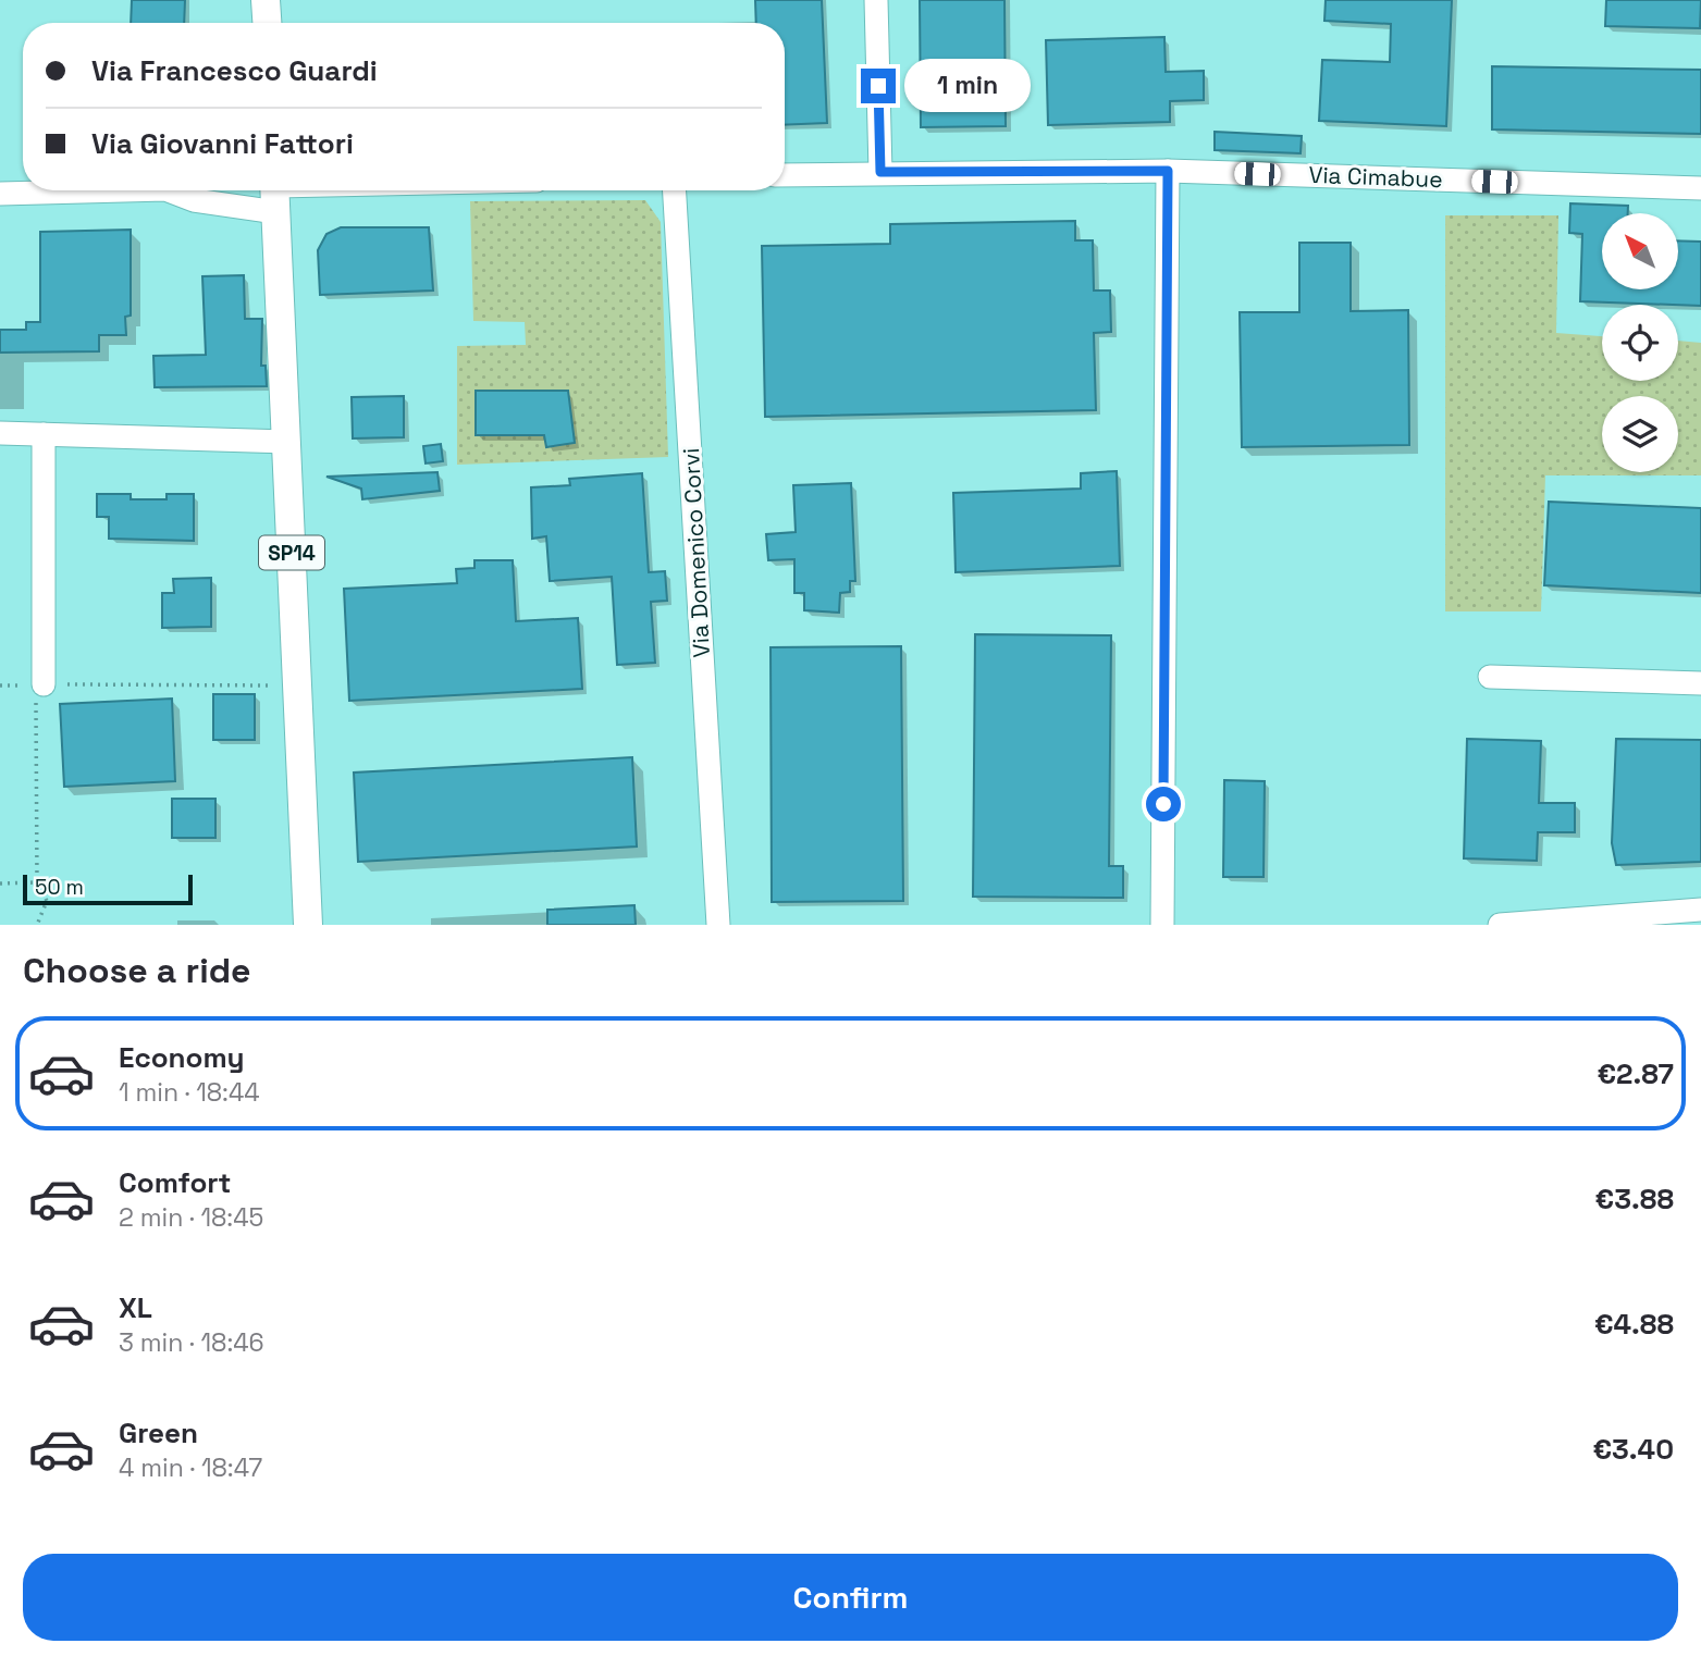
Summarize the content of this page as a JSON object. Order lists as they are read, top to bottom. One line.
{"streets":{"main road":["SP14"],"street":["Via Cimabue","Via Domenico Corvi"]},"scale_bar":"50 m","north":"top left","page":{"banner":["Via Francesco Guardi","Via Giovanni Fattori"],"bubble":"1 min","scale":"50 m","heading":"Choose a ride","list":[{"name":"Economy","note":"1 min · 18:44","value":"€2.87"},{"name":"Comfort","note":"2 min · 18:45","value":"€3.88"},{"name":"XL","note":"3 min · 18:46","value":"€4.88"},{"name":"Green","note":"4 min · 18:47","value":"€3.40"}],"buttons":"Confirm"}}
